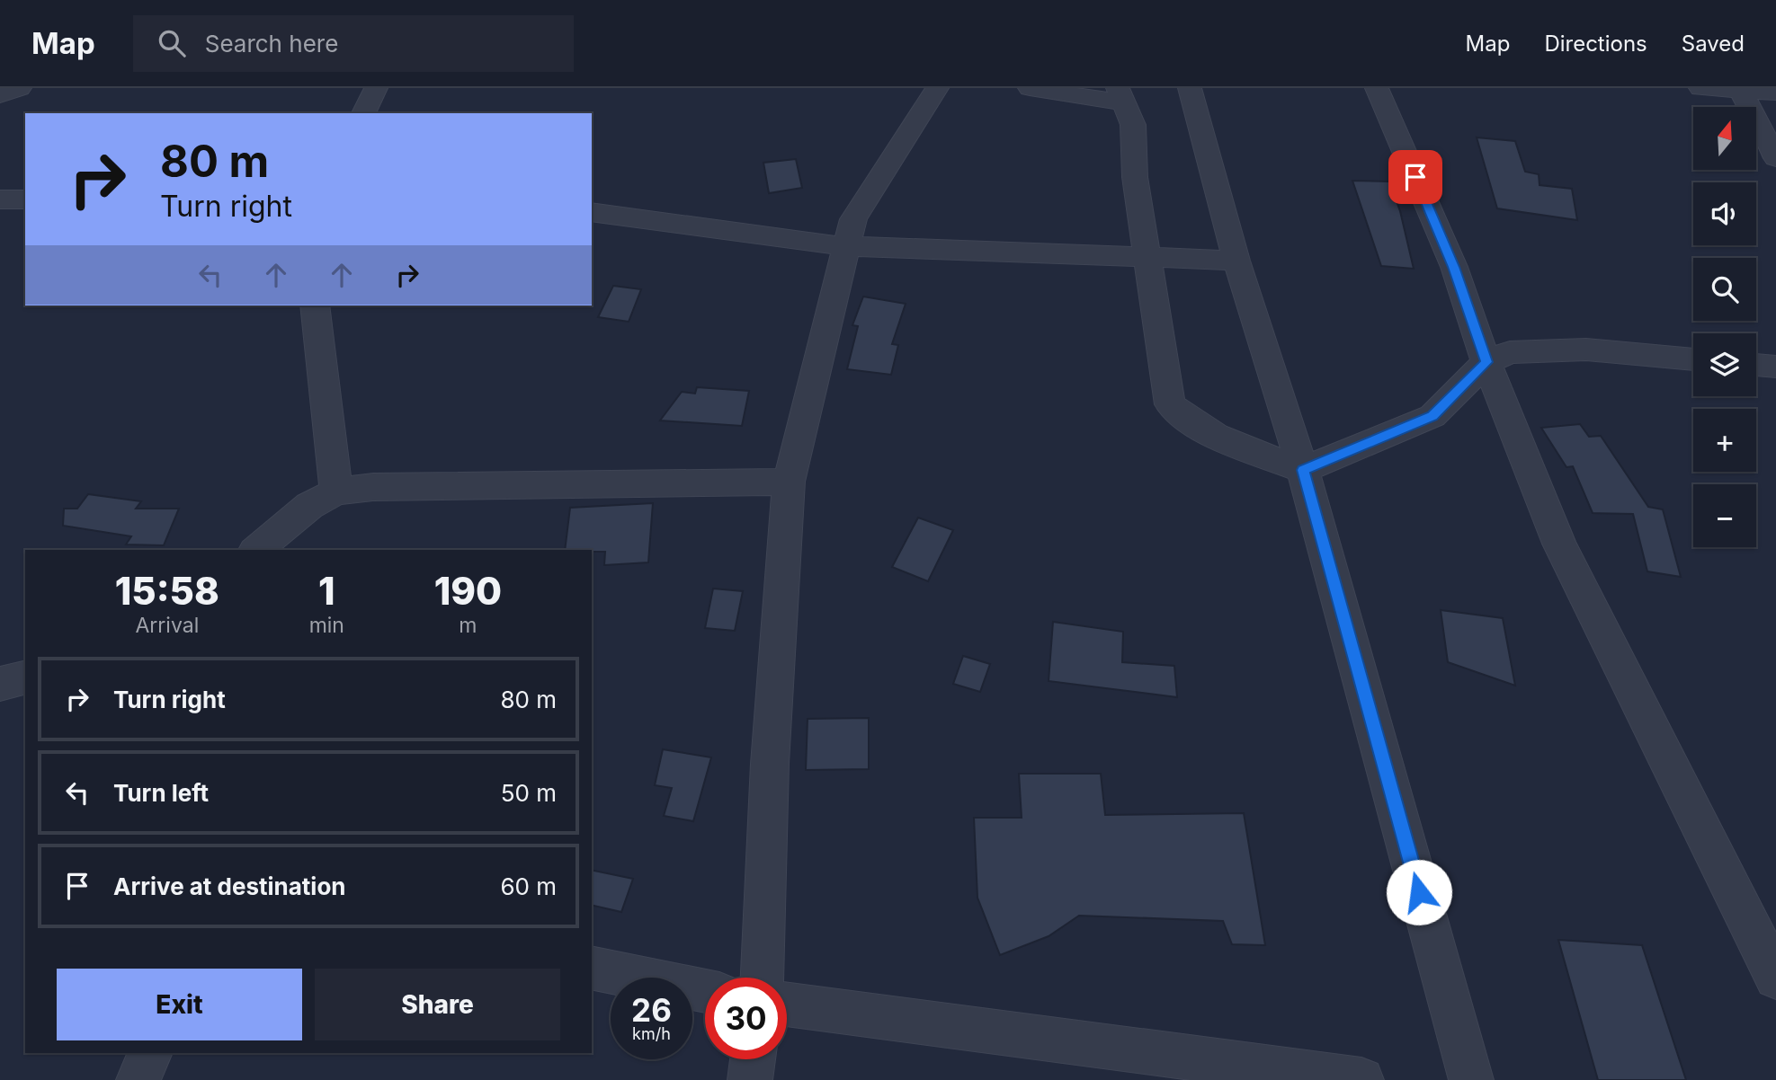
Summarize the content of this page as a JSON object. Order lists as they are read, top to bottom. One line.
{"north":"top","page":{"header":"Map","search":"Search here","nav":["Map","Directions","Saved"],"map_buttons":["+","−"],"turn":["80 m","Turn right"],"eta":["15:58","Arrival","1","min","190","m"],"list":[{"name":"Turn right","value":"80 m"},{"name":"Turn left","value":"50 m"},{"name":"Arrive at destination","value":"60 m"}],"buttons":["Exit","Share"],"speed":"26 km/h","limit":"30"}}
